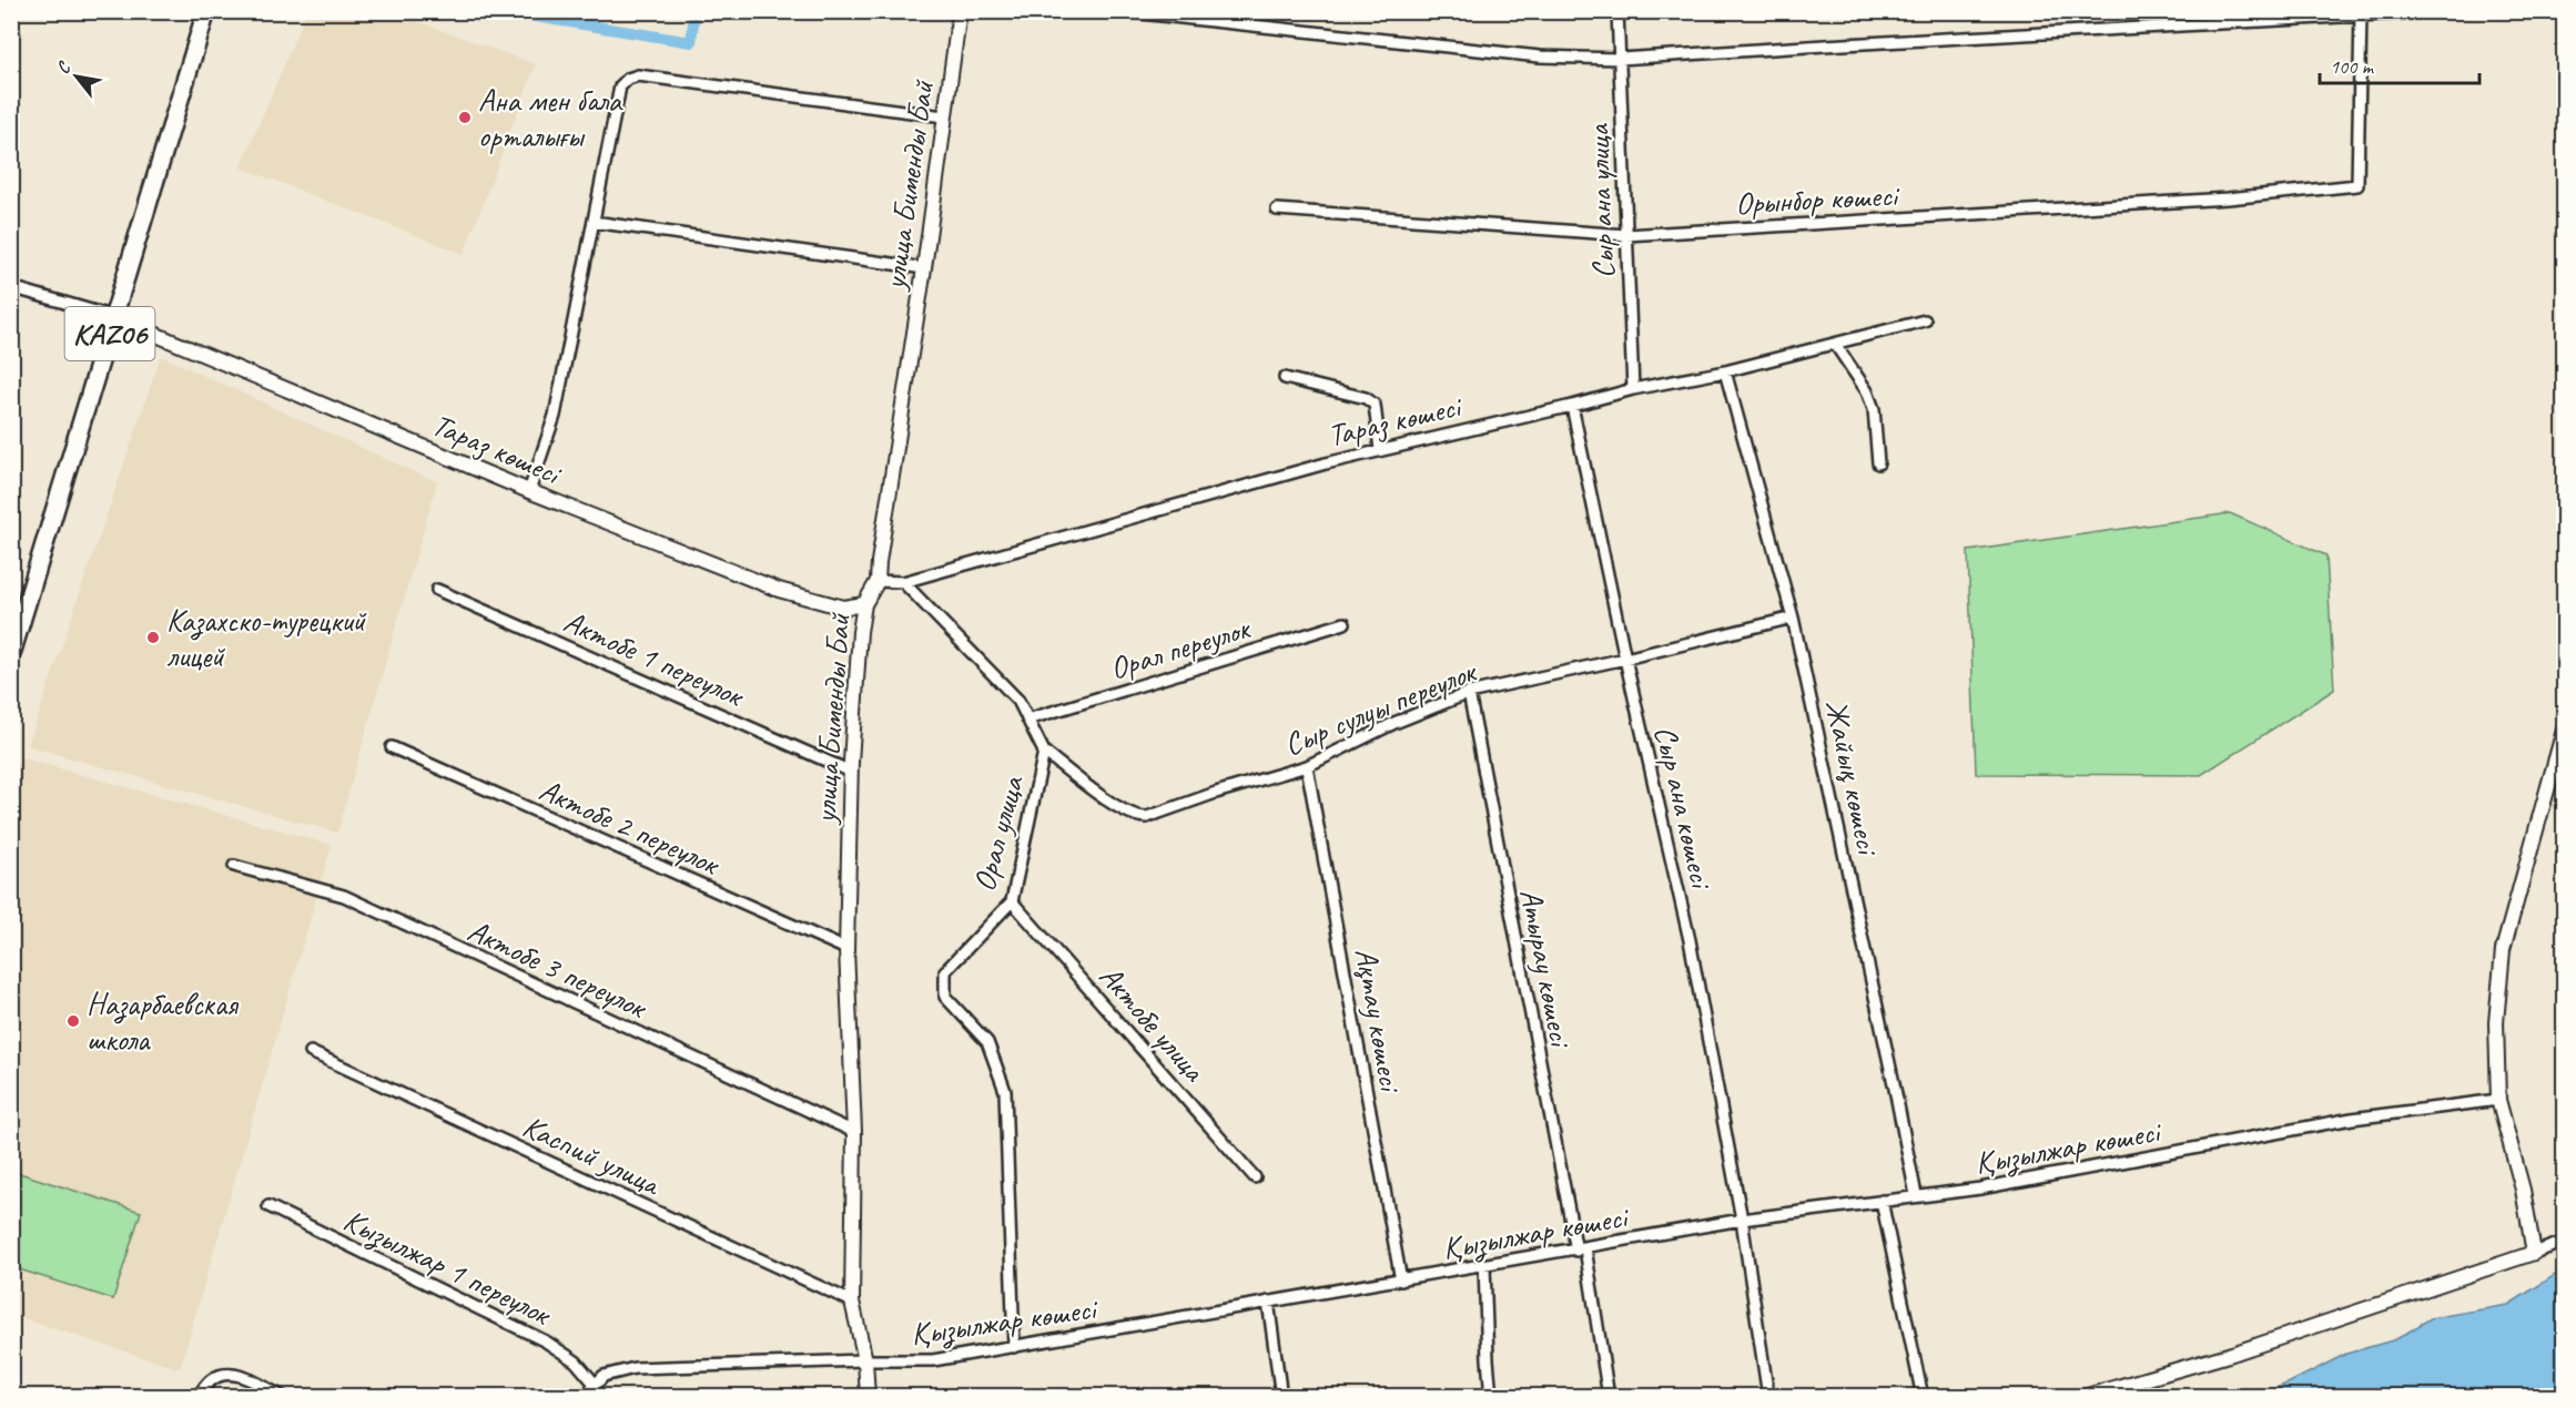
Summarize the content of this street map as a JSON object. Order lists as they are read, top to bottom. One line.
{"streets":{"main road":["KAZ06"],"street":["улица Бименды Бай","Орынбор көшесі","Сыр ана улица","Тараз көшесі","Орал переулок","Актобе 1 переулок","Сыр сулуы переулок","Жайық көшесі","Сыр ана көшесі","Актобе 2 переулок","Орал улица","Атырау көшесі","Актобе 3 переулок","Ақтау көшесі","Актобе улица","Қызылжар көшесі","Каспий улица","Кызылжар 1 переулок"]},"crossings":[["улица Бименды Бай","Тараз көшесі"],["улица Бименды Бай","Актобе 1 переулок"],["улица Бименды Бай","Актобе 2 переулок"],["улица Бименды Бай","Актобе 3 переулок"],["улица Бименды Бай","Қызылжар көшесі"],["улица Бименды Бай","Каспий улица"],["Орынбор көшесі","Сыр ана улица"],["Сыр ана улица","Тараз көшесі"],["KAZ06","Тараз көшесі"],["Тараз көшесі","Жайық көшесі"],["Тараз көшесі","Сыр ана көшесі"],["Тараз көшесі","Орал улица"],["Орал переулок","Орал улица"],["Сыр сулуы переулок","Жайық көшесі"],["Сыр сулуы переулок","Сыр ана көшесі"],["Сыр сулуы переулок","Орал улица"],["Сыр сулуы переулок","Атырау көшесі"],["Сыр сулуы переулок","Ақтау көшесі"],["Жайық көшесі","Қызылжар көшесі"],["Сыр ана көшесі","Қызылжар көшесі"],["Орал улица","Актобе улица"],["Орал улица","Қызылжар көшесі"],["Атырау көшесі","Қызылжар көшесі"],["Ақтау көшесі","Қызылжар көшесі"],["Қызылжар көшесі","Кызылжар 1 переулок"]],"places":["Ана мен бала орталығы","Казахско-турецкий лицей","Назарбаевская школа"],"scale_bar":"100 m","north":"top left"}
